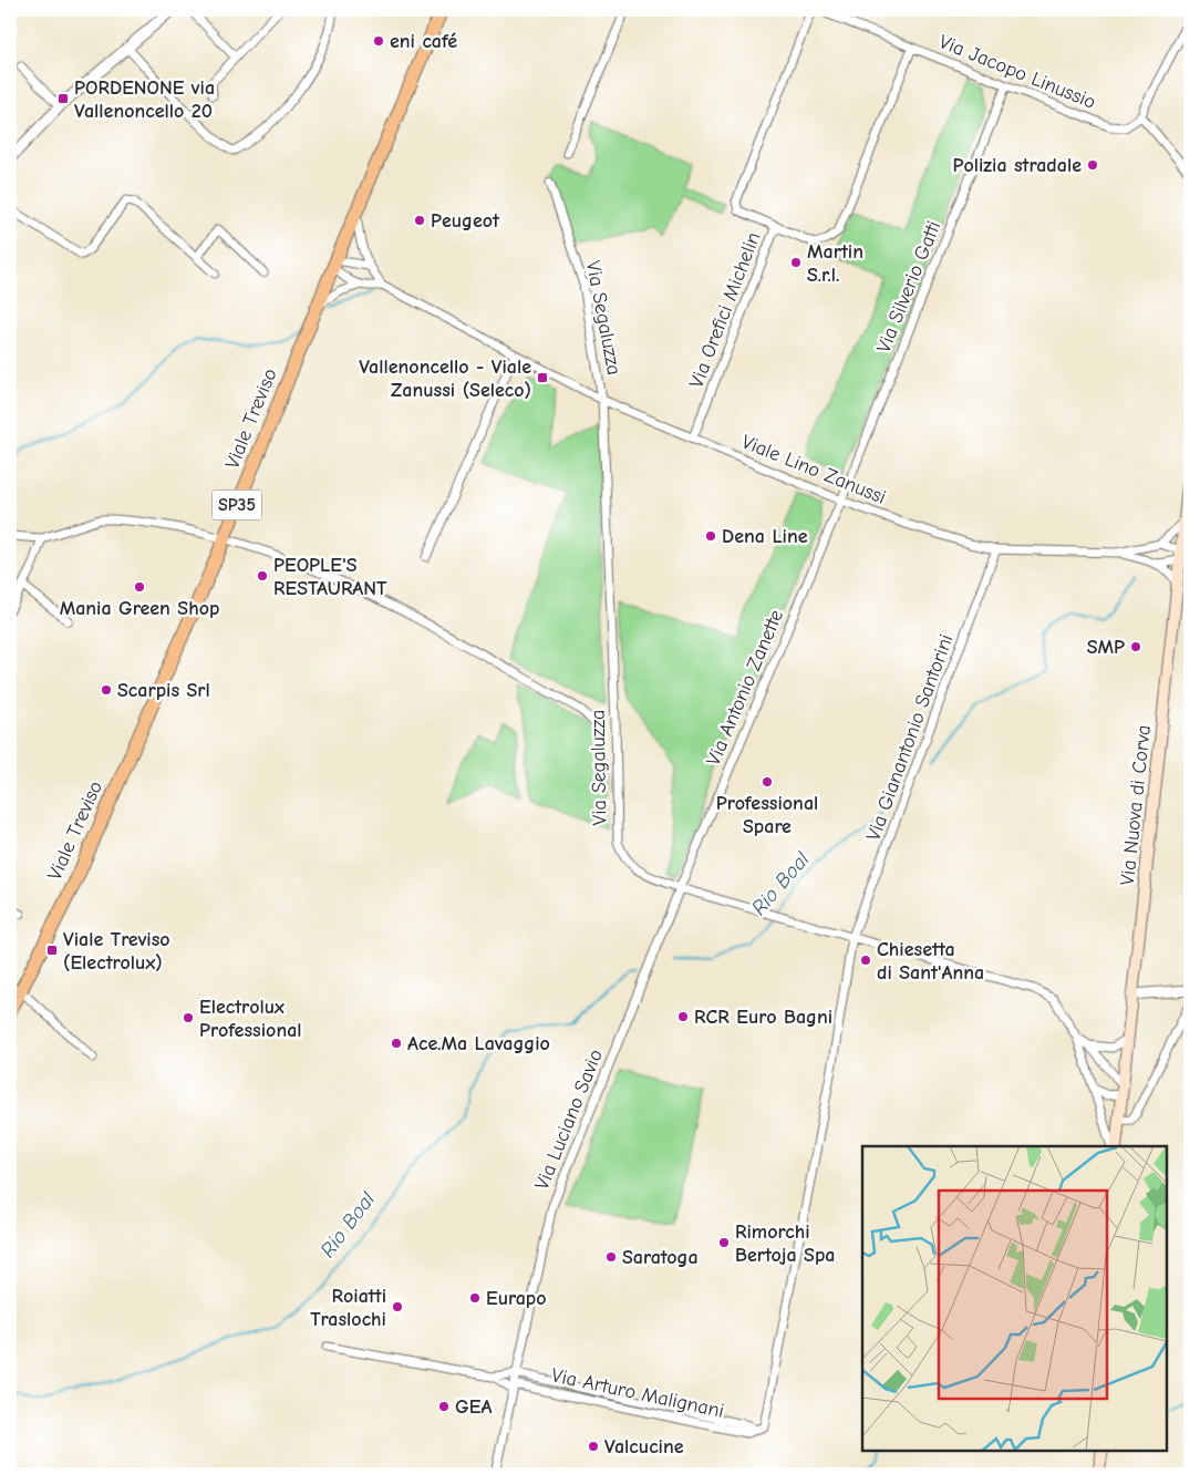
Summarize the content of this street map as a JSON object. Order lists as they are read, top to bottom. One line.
{"streets":{"main road":["Viale Treviso","SP35","Via Nuova di Corva"],"street":["Via Jacopo Linussio","Via Silverio Gatti","Via Orefici Michelin","Via Segaluzza","Viale Lino Zanussi","Via Antonio Zanette","Via Gianantonio Santorini","Via Luciano Savio","Via Arturo Malignani"]},"crossings":[["Via Jacopo Linussio","Via Silverio Gatti"],["Via Jacopo Linussio","Via Orefici Michelin"],["Via Silverio Gatti","Viale Lino Zanussi"],["Via Silverio Gatti","Via Antonio Zanette"],["Via Orefici Michelin","Viale Lino Zanussi"],["Via Segaluzza","Viale Lino Zanussi"],["Via Segaluzza","Via Antonio Zanette"],["Via Segaluzza","Via Gianantonio Santorini"],["Via Segaluzza","Via Nuova di Corva"],["Via Segaluzza","Via Luciano Savio"],["Viale Treviso","Viale Lino Zanussi"],["Viale Lino Zanussi","Via Antonio Zanette"],["Viale Lino Zanussi","Via Gianantonio Santorini"],["Viale Lino Zanussi","Via Nuova di Corva"],["Via Antonio Zanette","Via Luciano Savio"],["Via Luciano Savio","Via Arturo Malignani"]],"water":["Rio Boal"],"places":{"other":["eni café","Polizia stradale","Peugeot","Martin S.r.l.","Dena Line","PEOPLE'S RESTAURANT","Mania Green Shop","SMP","Scarpis Srl","Professional Spare","Chiesetta di Sant'Anna","RCR Euro Bagni","Electrolux Professional","Ace.Ma Lavaggio","Rimorchi Bertoja Spa","Saratoga","Eurapo","Roiatti Traslochi","GEA","Valcucine"],"transit":["PORDENONE via Vallenoncello 20","Vallenoncello - Viale Zanussi (Seleco)","Viale Treviso (Electrolux)"]}}
